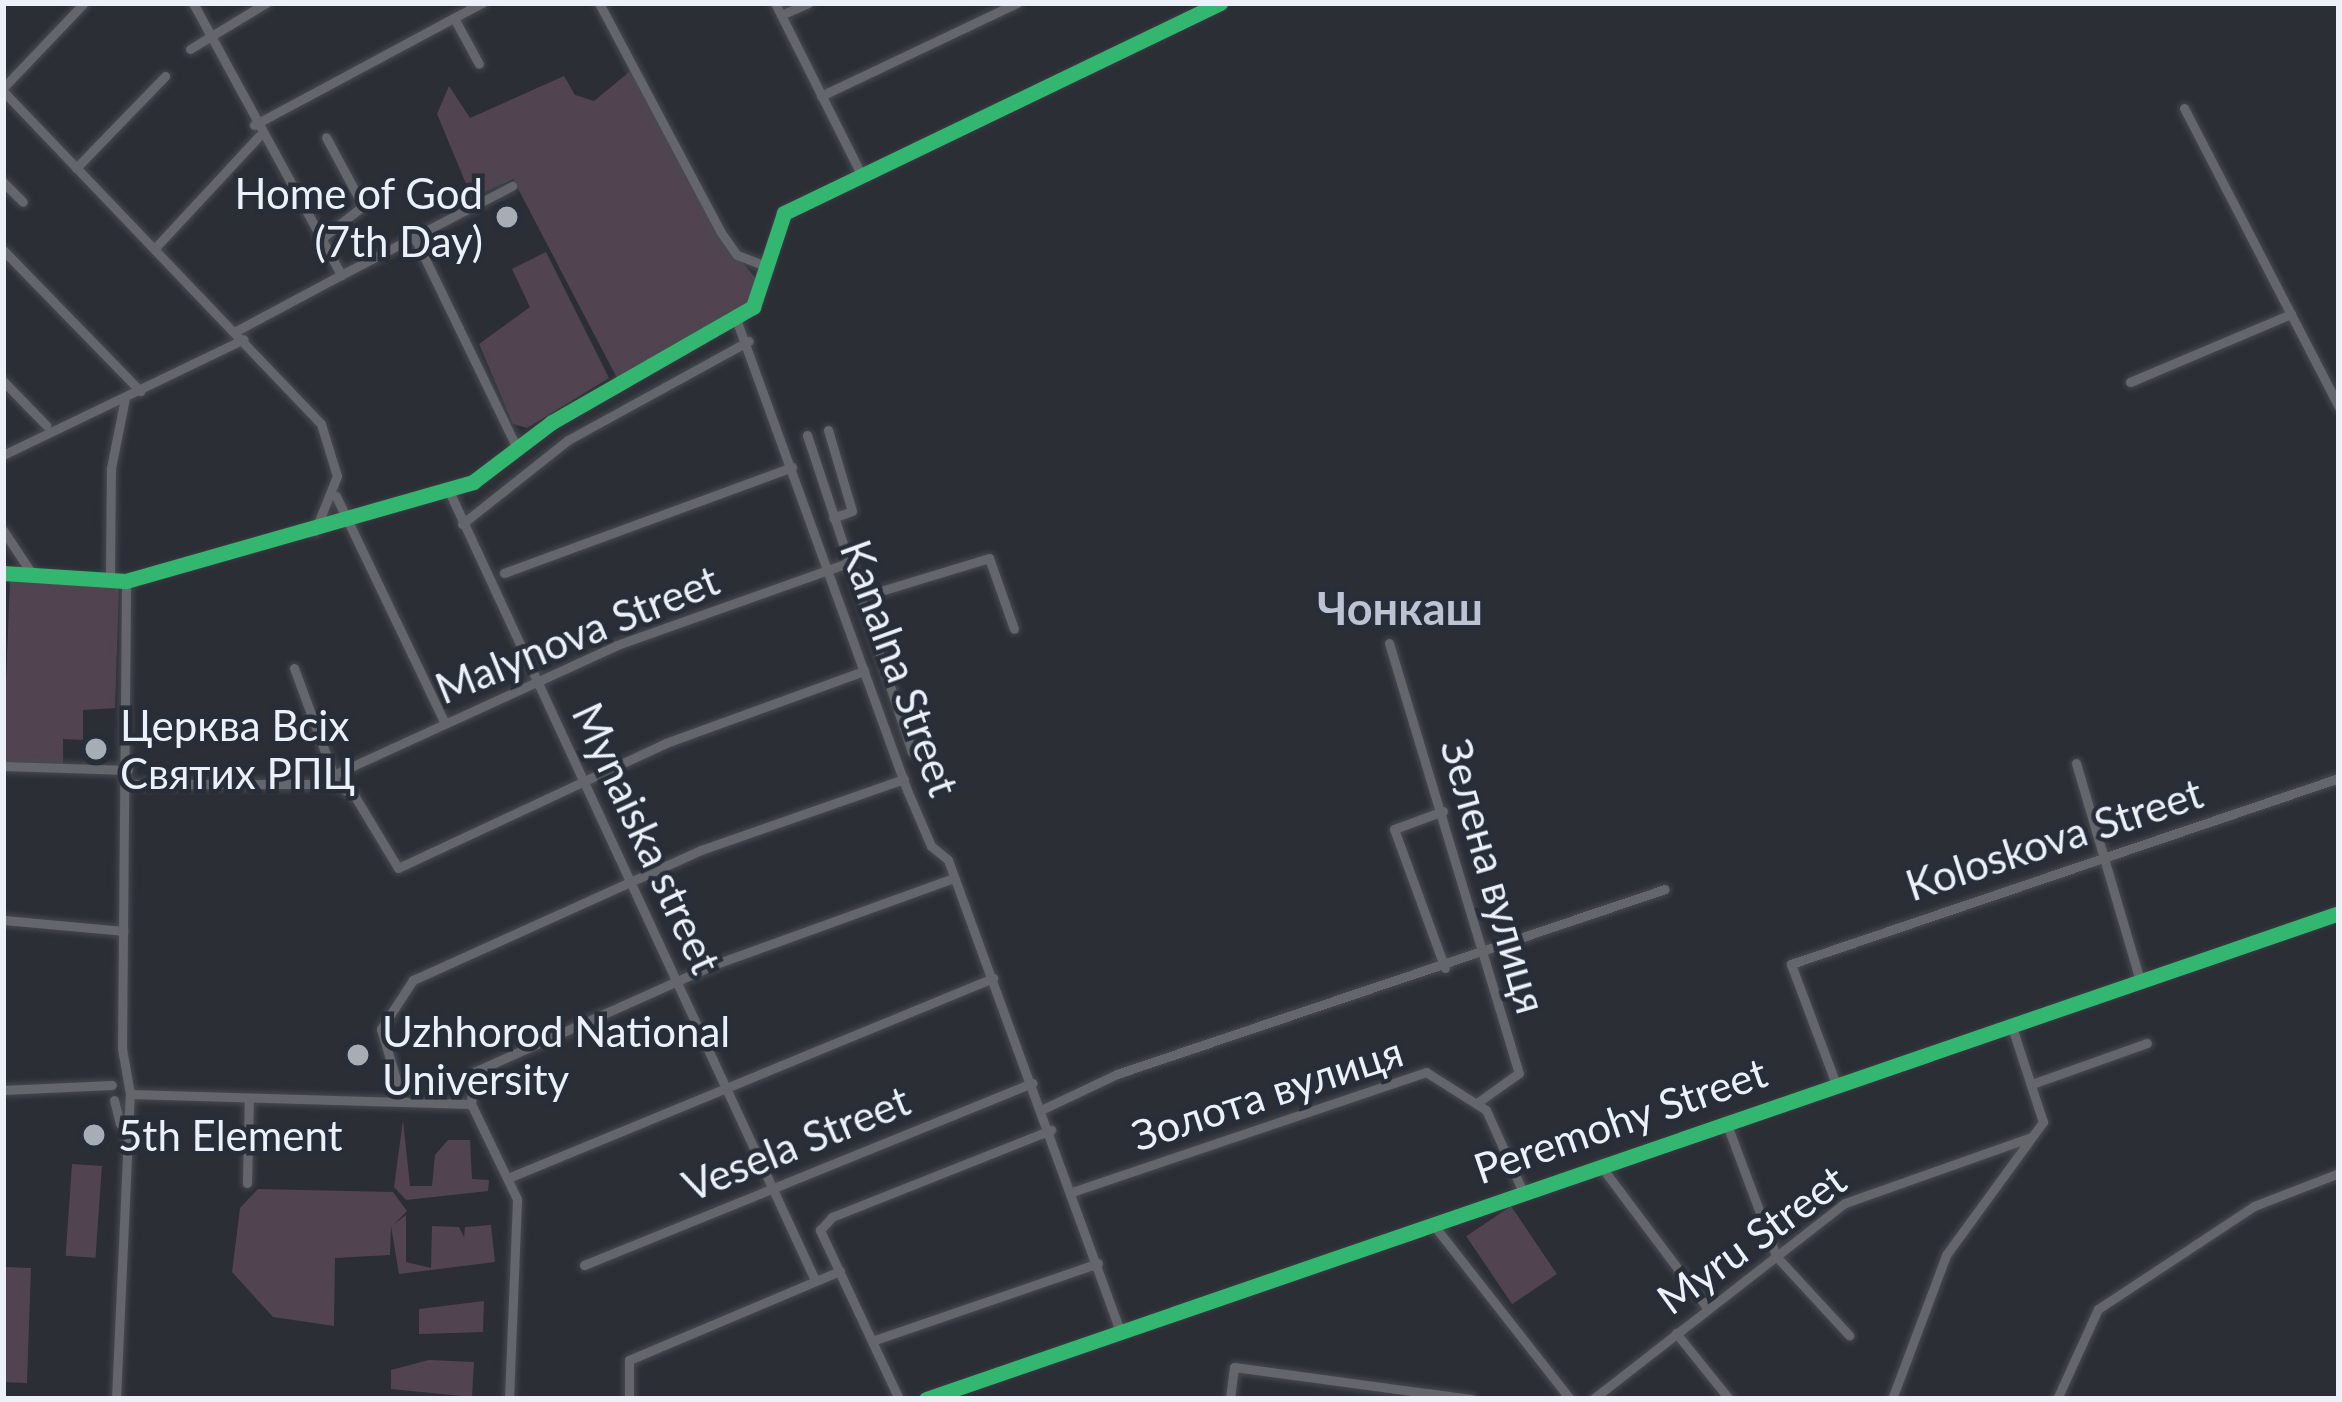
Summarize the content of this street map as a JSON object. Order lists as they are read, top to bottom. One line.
{"streets":{"street":["Malynova Street","Kanalna Street","Mynaiska street","Koloskova Street","Зелена вулиця","Золота вулиця","Peremohy Street","Vesela Street","Myru Street"]},"crossings":[["Malynova Street","Kanalna Street"],["Malynova Street","Mynaiska street"],["Kanalna Street","Золота вулиця"],["Kanalna Street","Peremohy Street"],["Kanalna Street","Vesela Street"],["Mynaiska street","Vesela Street"],["Koloskova Street","Peremohy Street"],["Зелена вулиця","Золота вулиця"],["Зелена вулиця","Peremohy Street"],["Золота вулиця","Peremohy Street"]],"districts":["Чонкаш"],"places":["Home of God (7th Day)","Церква Всіх Святих РПЦ","Uzhhorod National University","5th Element"]}
